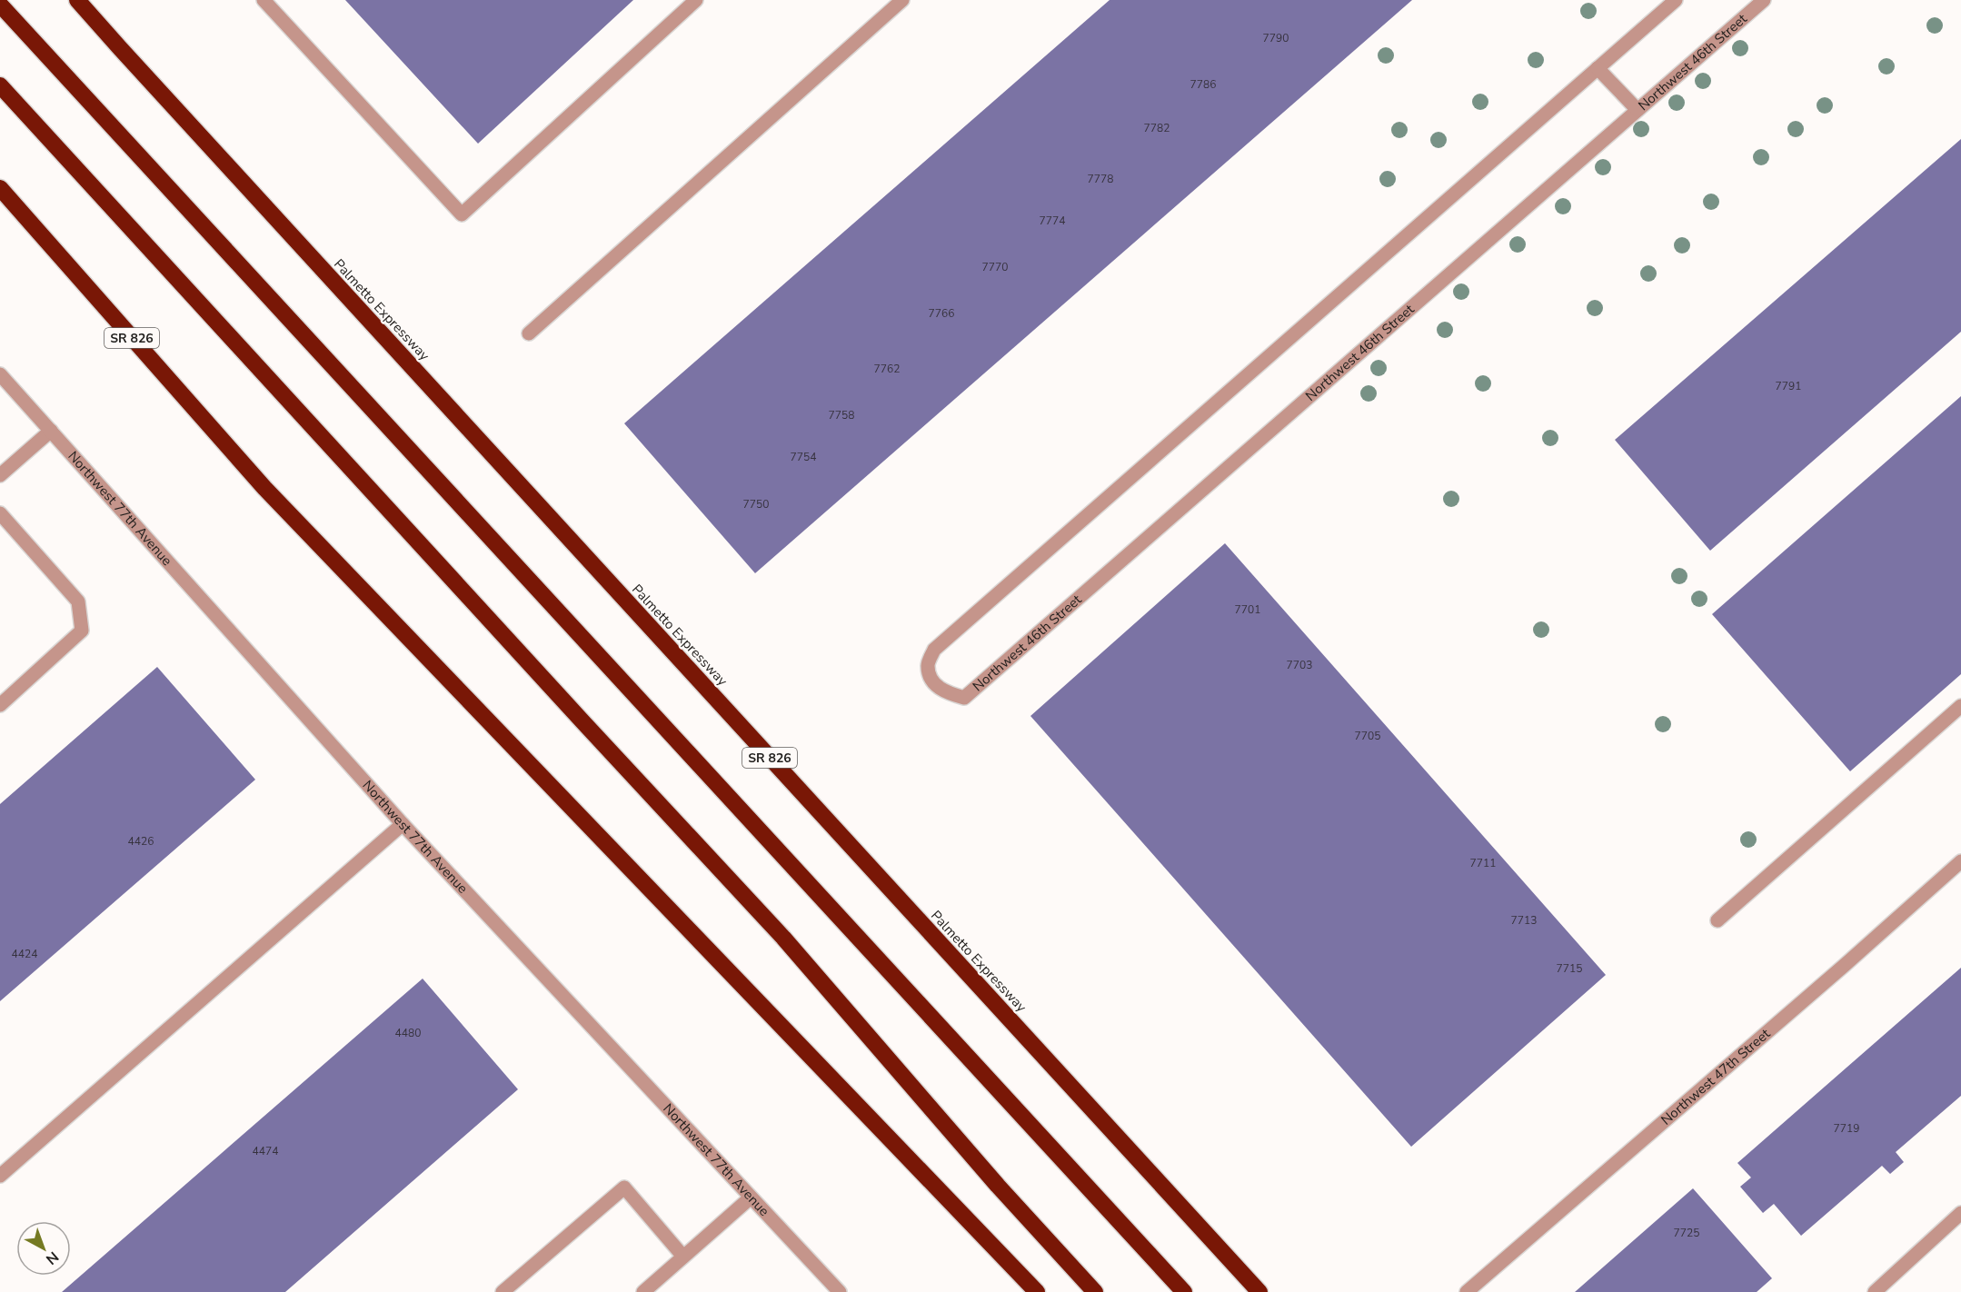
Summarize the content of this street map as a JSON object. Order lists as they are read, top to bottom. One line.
{"streets":{"highway":["Palmetto Expressway","SR 826"],"street":["Northwest 46th Street","Northwest 77th Avenue","Northwest 47th Street"]},"house_numbers":["7790","7786","7782","7778","7774","7770","7766","7762","7791","7758","7754","7750","7701","7703","7705","4426","7711","7713","4424","7715","4480","7719","4474","7725"],"north":"bottom right"}
